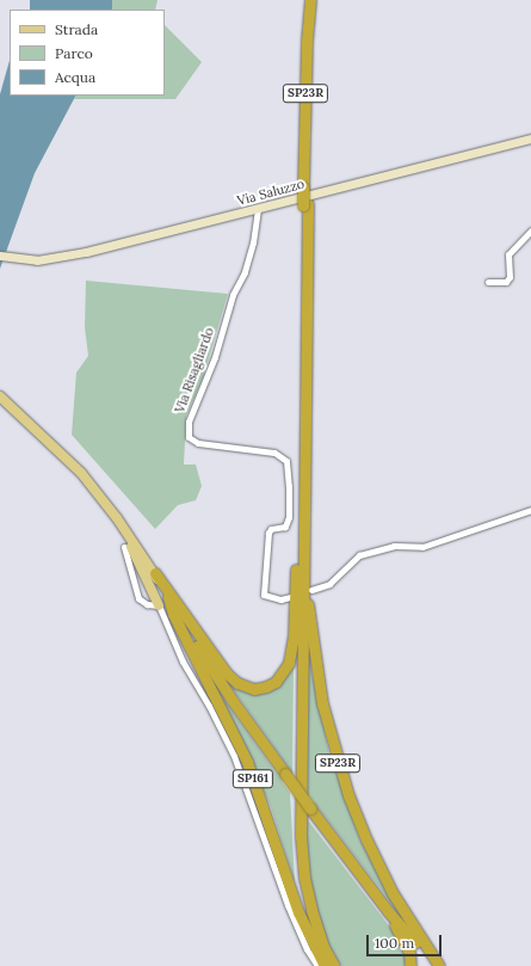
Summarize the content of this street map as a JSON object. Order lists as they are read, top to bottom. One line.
{"streets":{"highway":["SP23R","SP161"],"main road":["Via Saluzzo"],"street":["Via Risagliardo"]},"crossings":[["SP23R","SP161"],["Via Saluzzo","Via Risagliardo"]],"legend":["Strada","Parco","Acqua"],"scale_bar":"100 m"}
